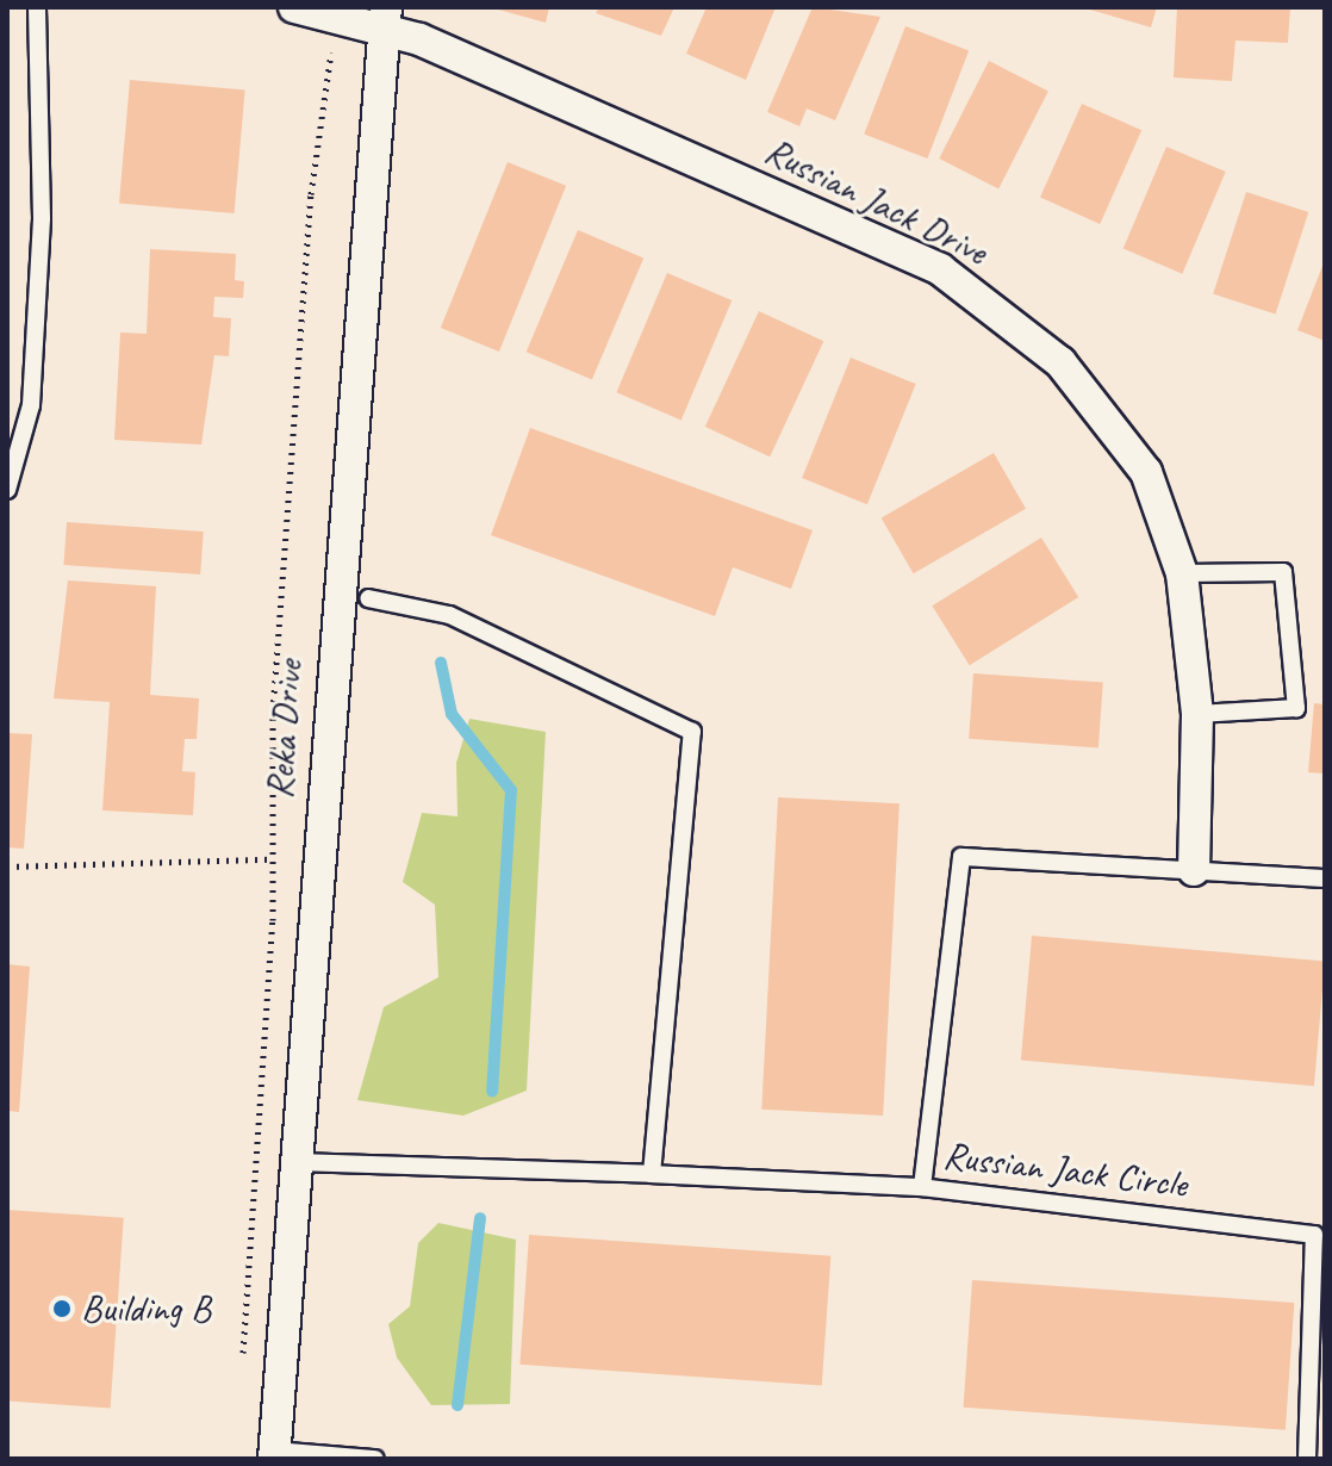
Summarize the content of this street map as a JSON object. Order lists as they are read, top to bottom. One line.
{"streets":{"street":["Russian Jack Drive","Reka Drive"],"lane":["Russian Jack Circle"]},"crossings":[["Russian Jack Drive","Reka Drive"],["Russian Jack Drive","Russian Jack Circle"]],"places":["Building B"]}
